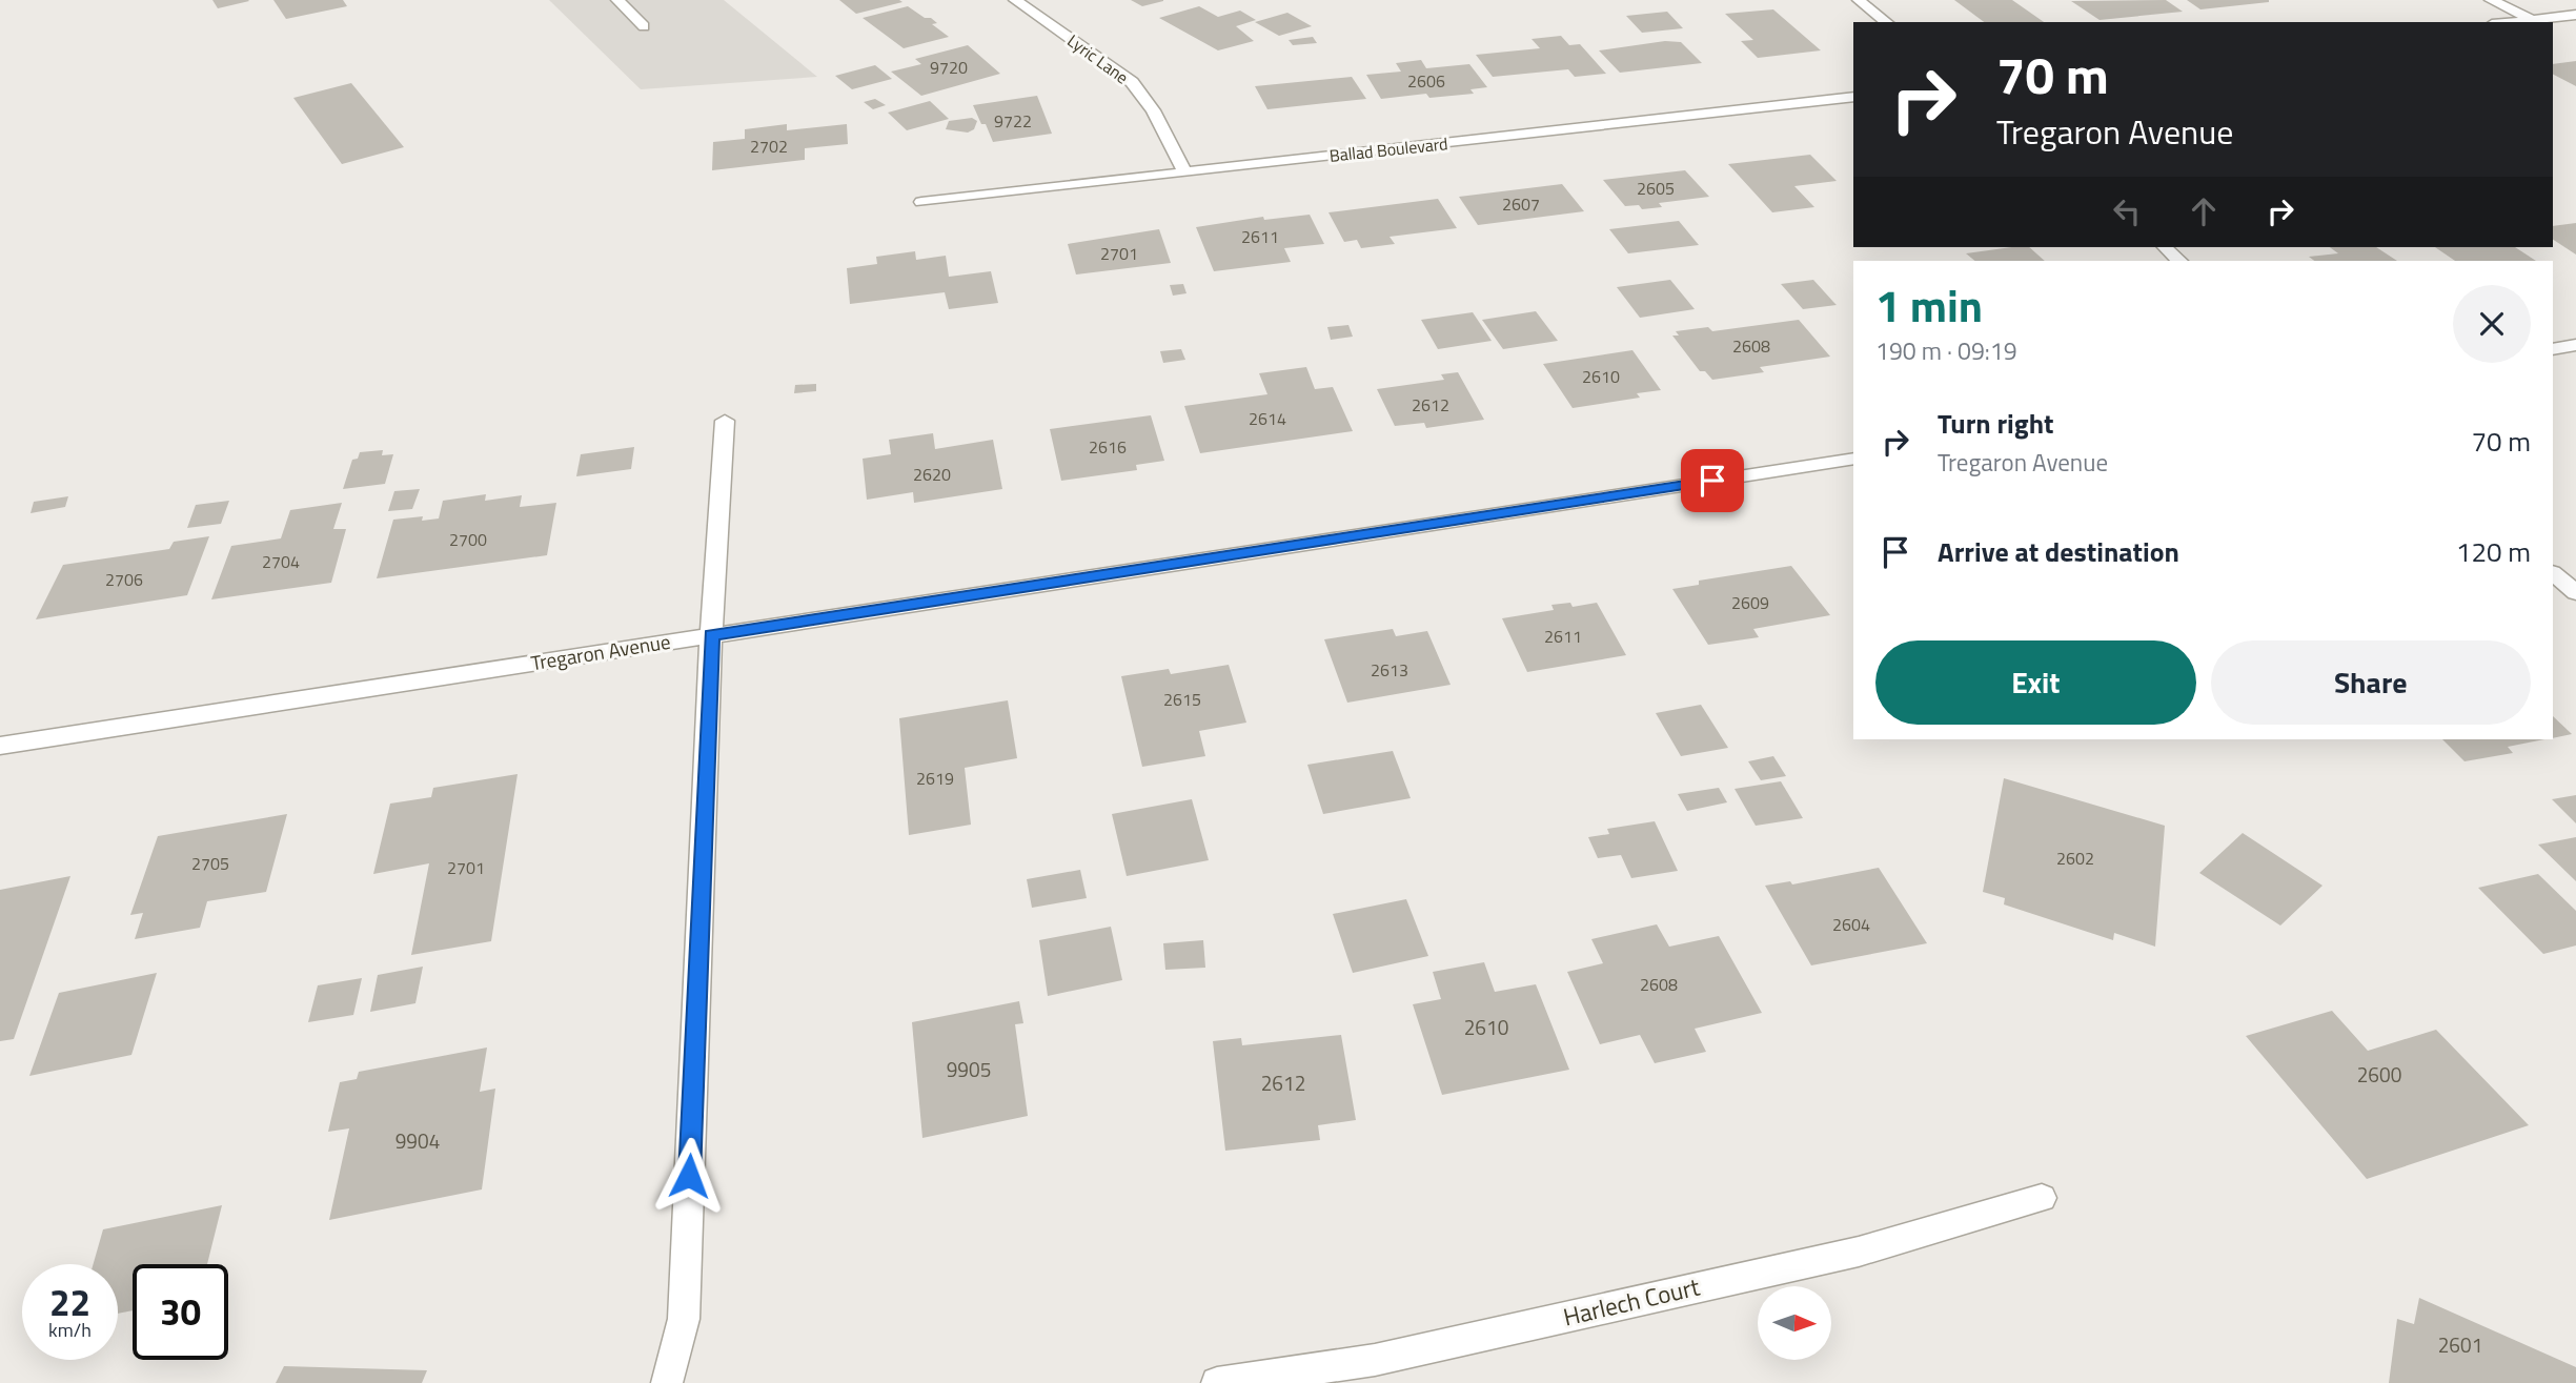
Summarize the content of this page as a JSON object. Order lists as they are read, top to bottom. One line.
{"streets":{"street":["Lyric Lane","Ballad Boulevard","Tregaron Avenue","Harlech Court"]},"crossings":[["Lyric Lane","Ballad Boulevard"]],"house_numbers":["9720","2606","9722","2702","2605","2607","2611","2701","2608","2610","2612","2614","2616","2620","2700","2704","2706","2609","2611","2613","2615","2619","2602","2705","2701","2604","2608","2610","9905","2600","2612","9904","2601"],"north":"right","page":{"turn":["70 m","Tregaron Avenue"],"heading":["1 min","190 m · 09:19"],"list":[{"name":"Turn right","note":"Tregaron Avenue","value":"70 m"},{"name":"Arrive at destination","value":"120 m"}],"buttons":["Exit","Share"],"speed":"22 km/h","limit":"30"}}
